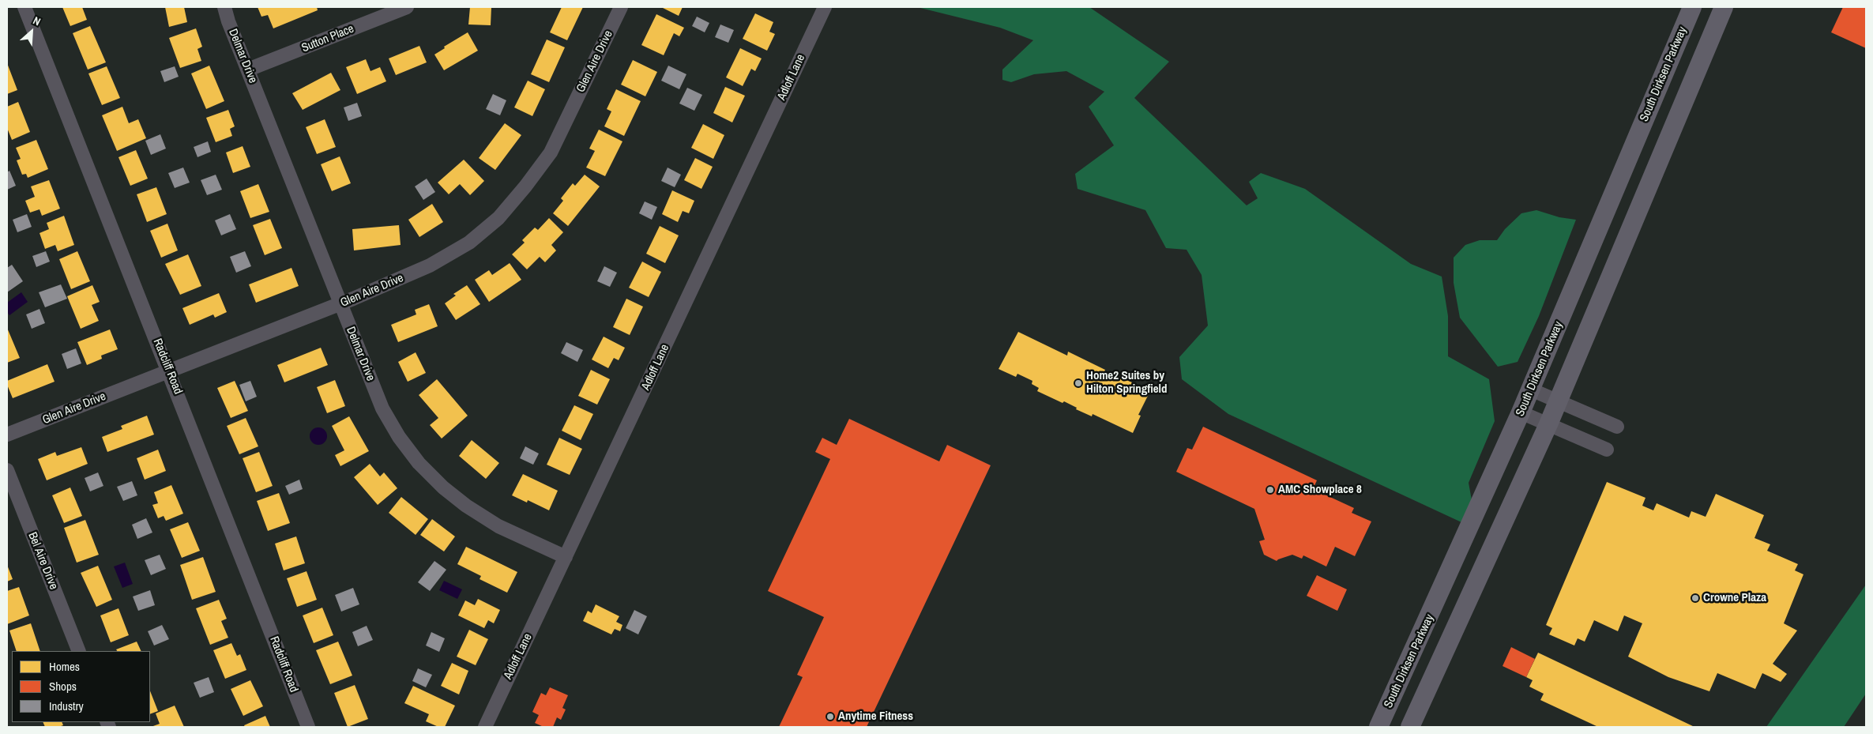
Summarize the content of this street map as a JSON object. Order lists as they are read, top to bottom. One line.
{"streets":{"main road":["South Dirksen Parkway"],"street":["Sutton Place","Delmar Drive","Glen Aire Drive","Adloff Lane","Radcliff Road","Bel Aire Drive"]},"crossings":[["Sutton Place","Delmar Drive"],["Delmar Drive","Glen Aire Drive"],["Delmar Drive","Adloff Lane"],["Glen Aire Drive","Radcliff Road"]],"places":["Home2 Suites by Hilton Springfield","AMC Showplace 8","Crowne Plaza","Anytime Fitness"],"legend":["Homes","Shops","Industry"],"north":"top right"}
